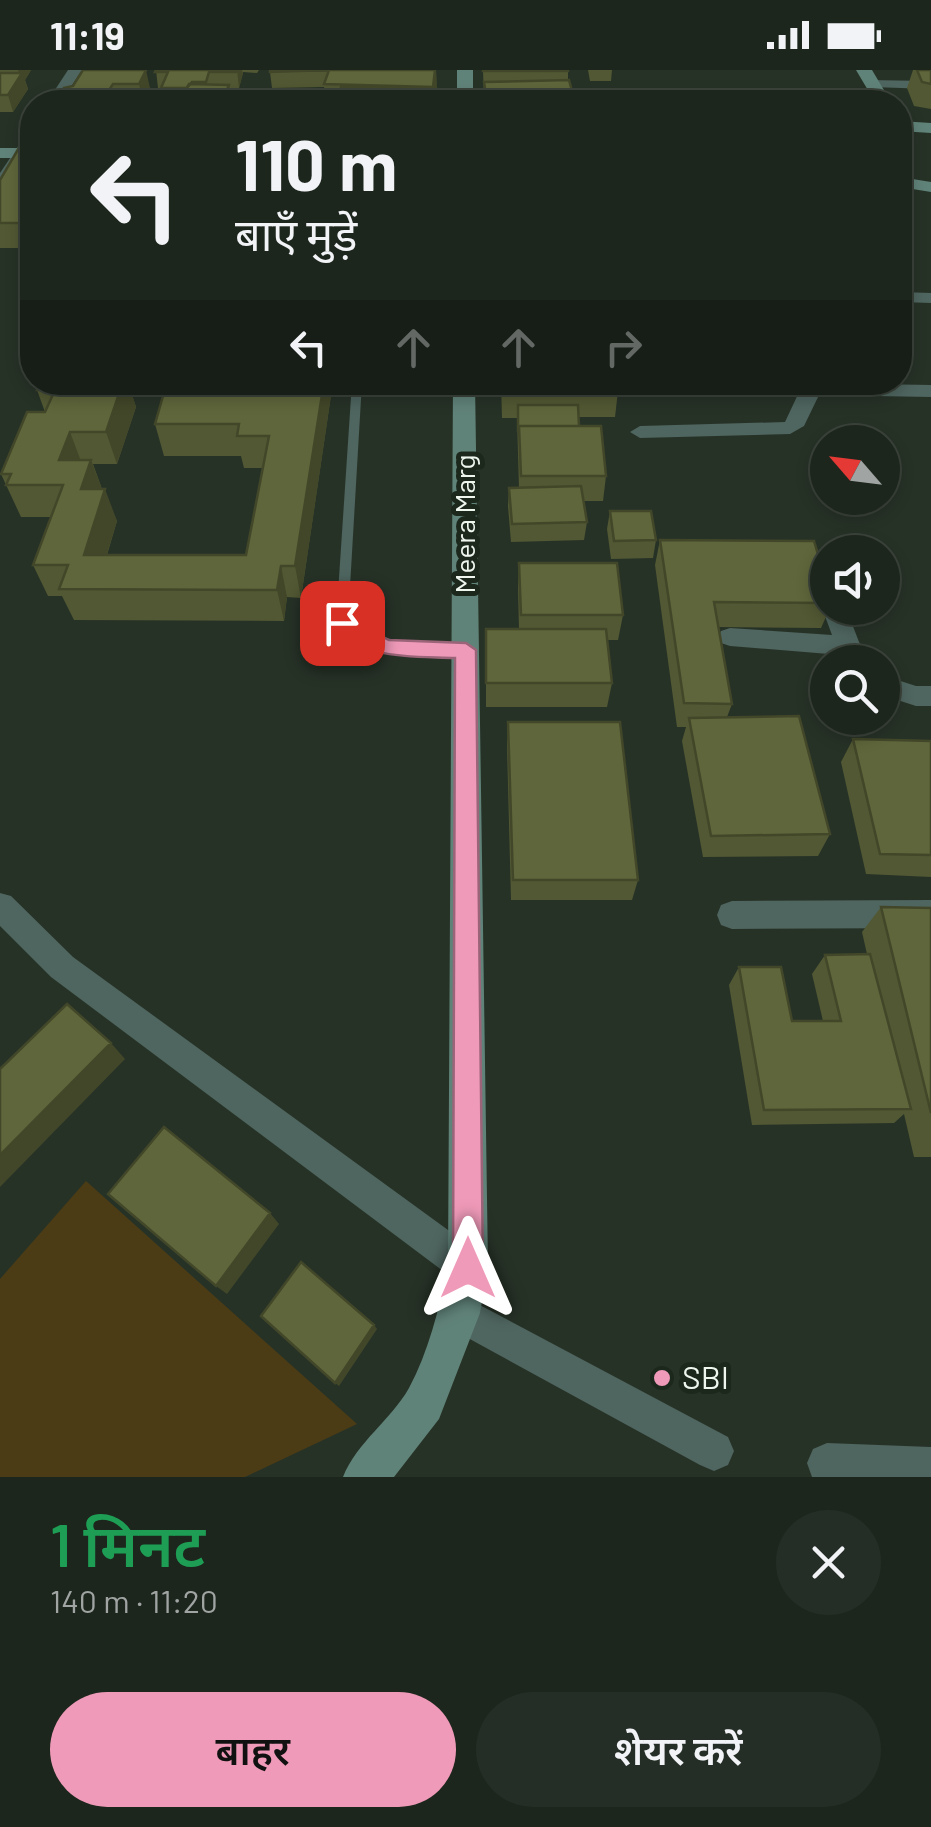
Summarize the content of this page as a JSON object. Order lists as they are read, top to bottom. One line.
{"streets":{"street":["Meera Marg"]},"places":["SBI"],"north":"top left","page":{"status":"11:19","turn":["110 m","बाएँ मुड़ें"],"heading":["1 मिनट","140 m · 11:20"],"buttons":["बाहर","शेयर करें"]}}
